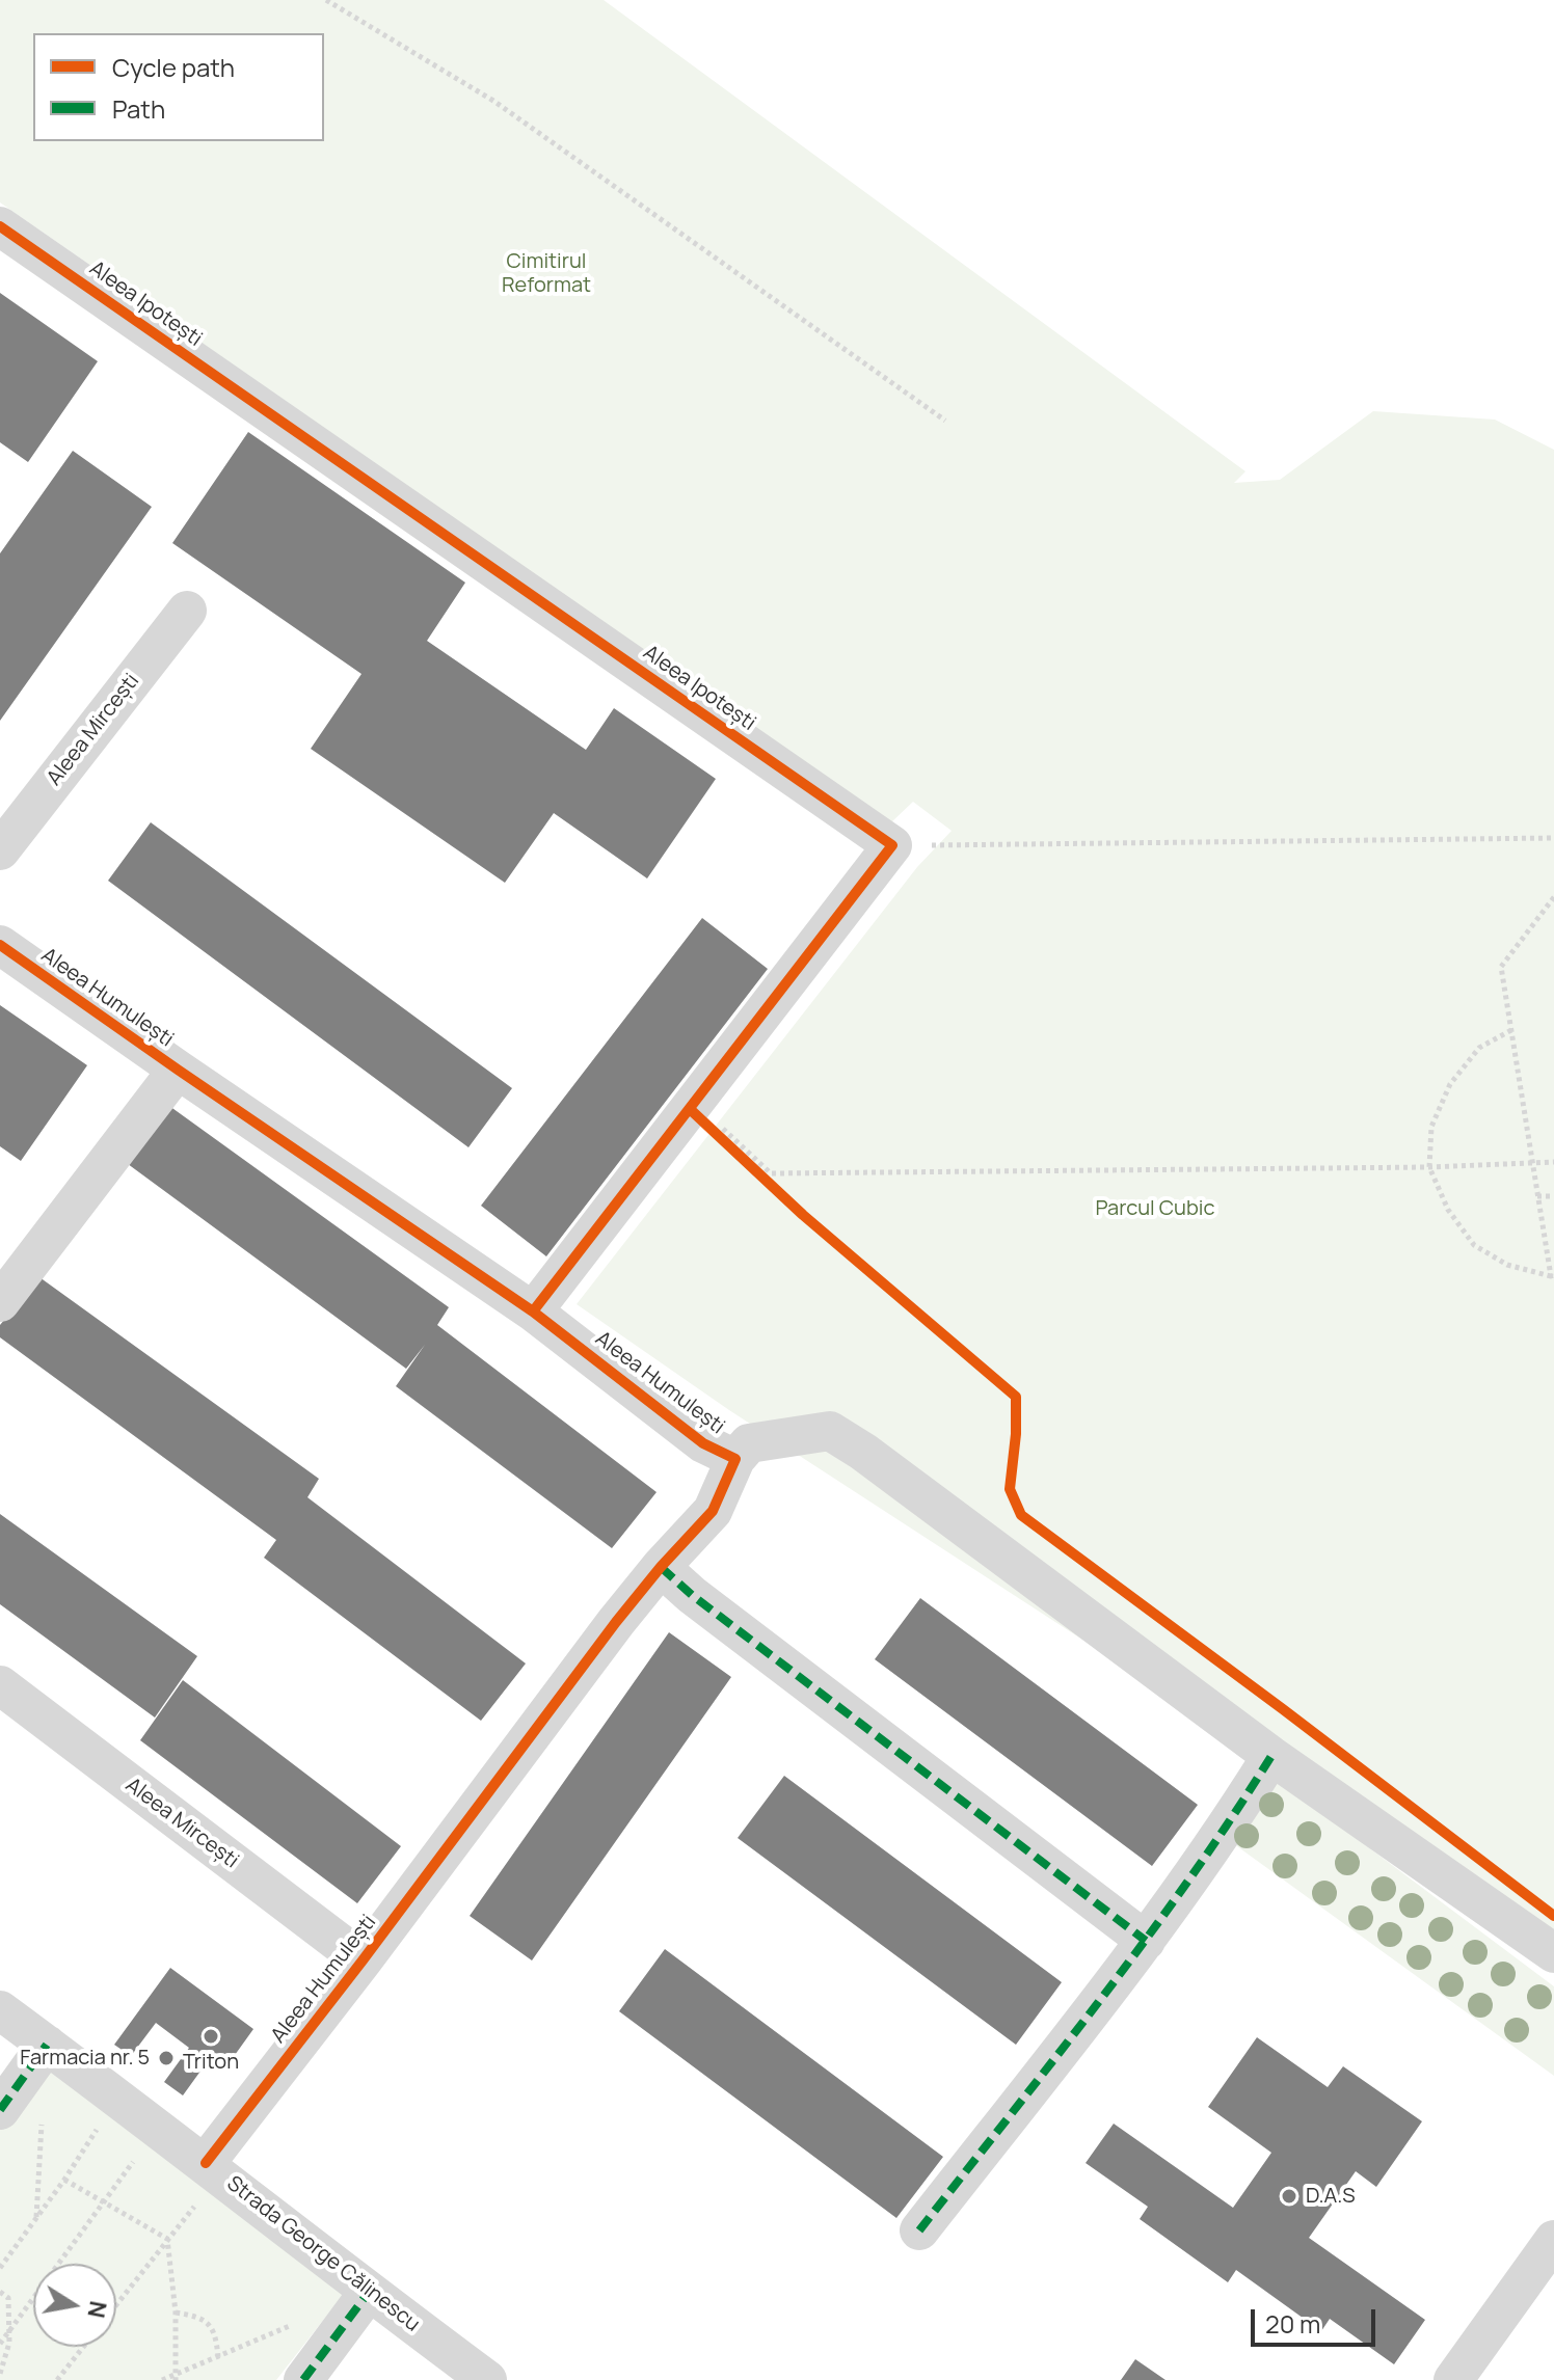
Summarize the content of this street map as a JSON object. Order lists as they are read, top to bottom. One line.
{"streets":{"street":["Aleea Ipotești","Aleea Mircești","Aleea Humulești","Strada George Călinescu"]},"crossings":[["Aleea Mircești","Aleea Humulești"],["Aleea Humulești","Strada George Călinescu"]],"parks":["Cimitirul Reformat","Parcul Cubic"],"places":["Triton","Farmacia nr. 5","D.A.S"],"legend":["Cycle path","Path"],"scale_bar":"20 m","north":"right"}
